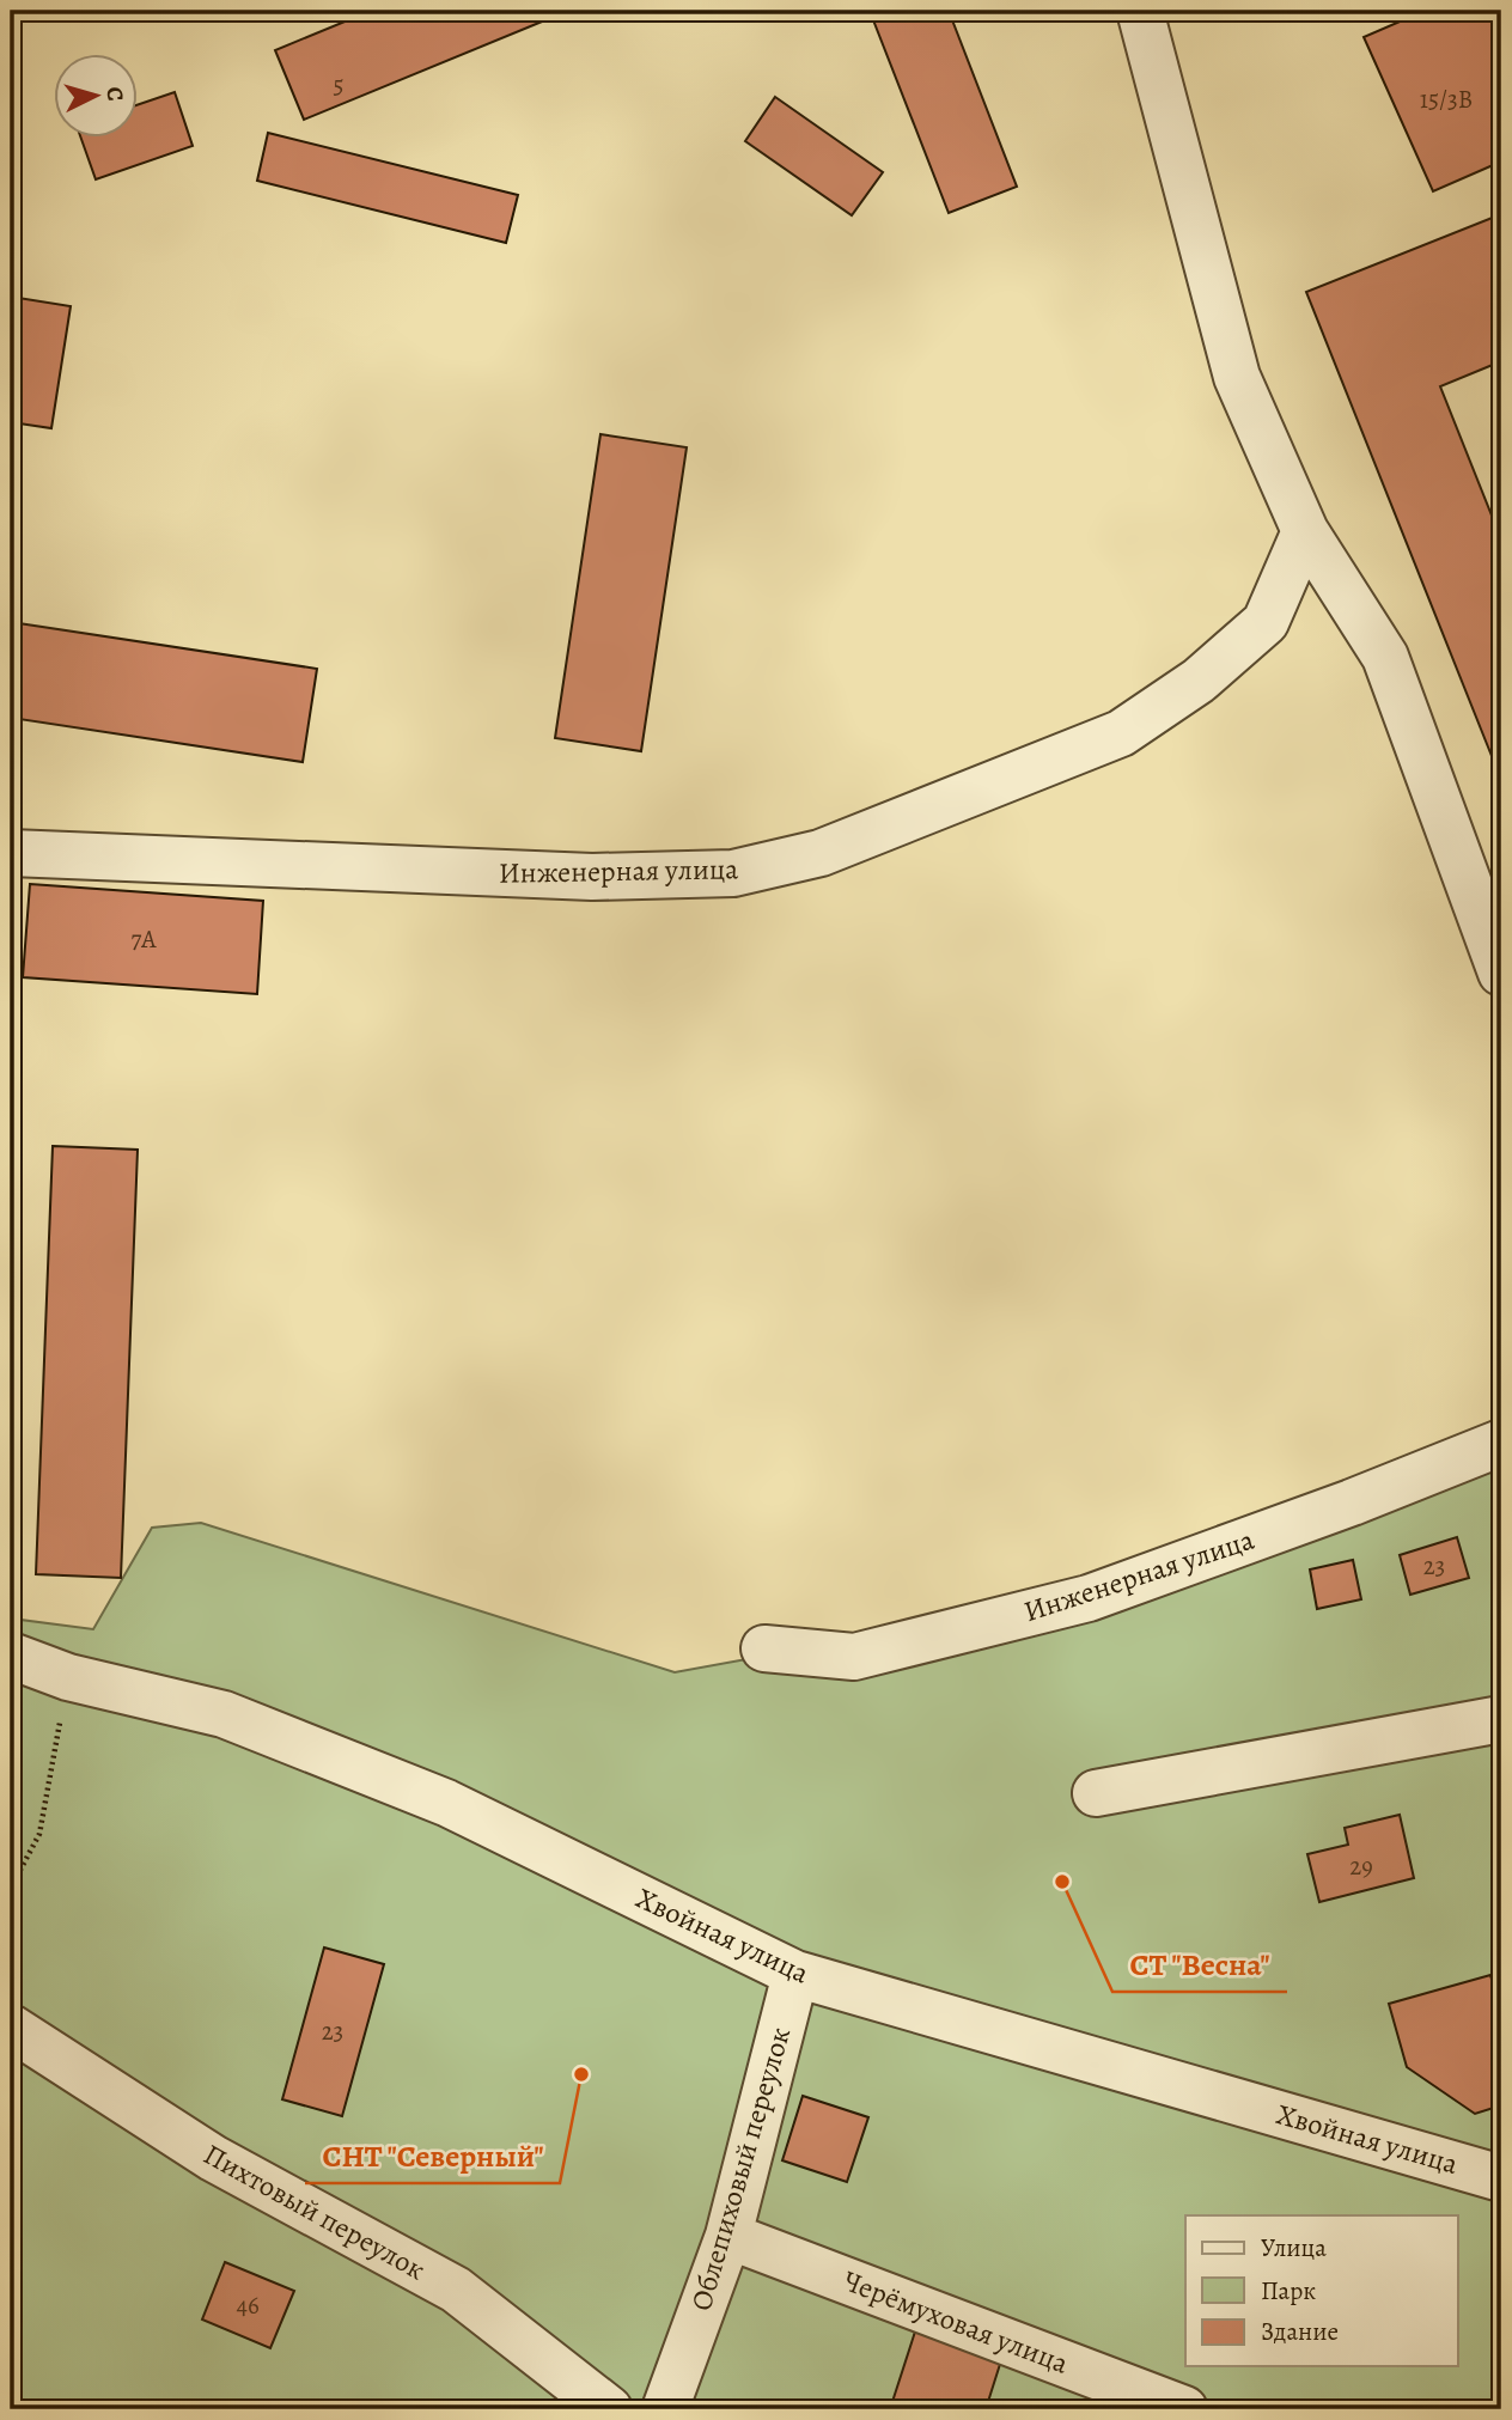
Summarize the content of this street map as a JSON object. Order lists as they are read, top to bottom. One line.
{"streets":{"street":["Инженерная улица","Хвойная улица","Облепиховый переулок","Пихтовый переулок","Черёмуховая улица"]},"crossings":[["Хвойная улица","Облепиховый переулок"],["Облепиховый переулок","Черёмуховая улица"]],"places":["СТ \"Весна\"","СНТ \"Северный\""],"house_numbers":["5","15/3В","7А","23","29","23","46"],"legend":["Улица","Парк","Здание"],"north":"right"}
